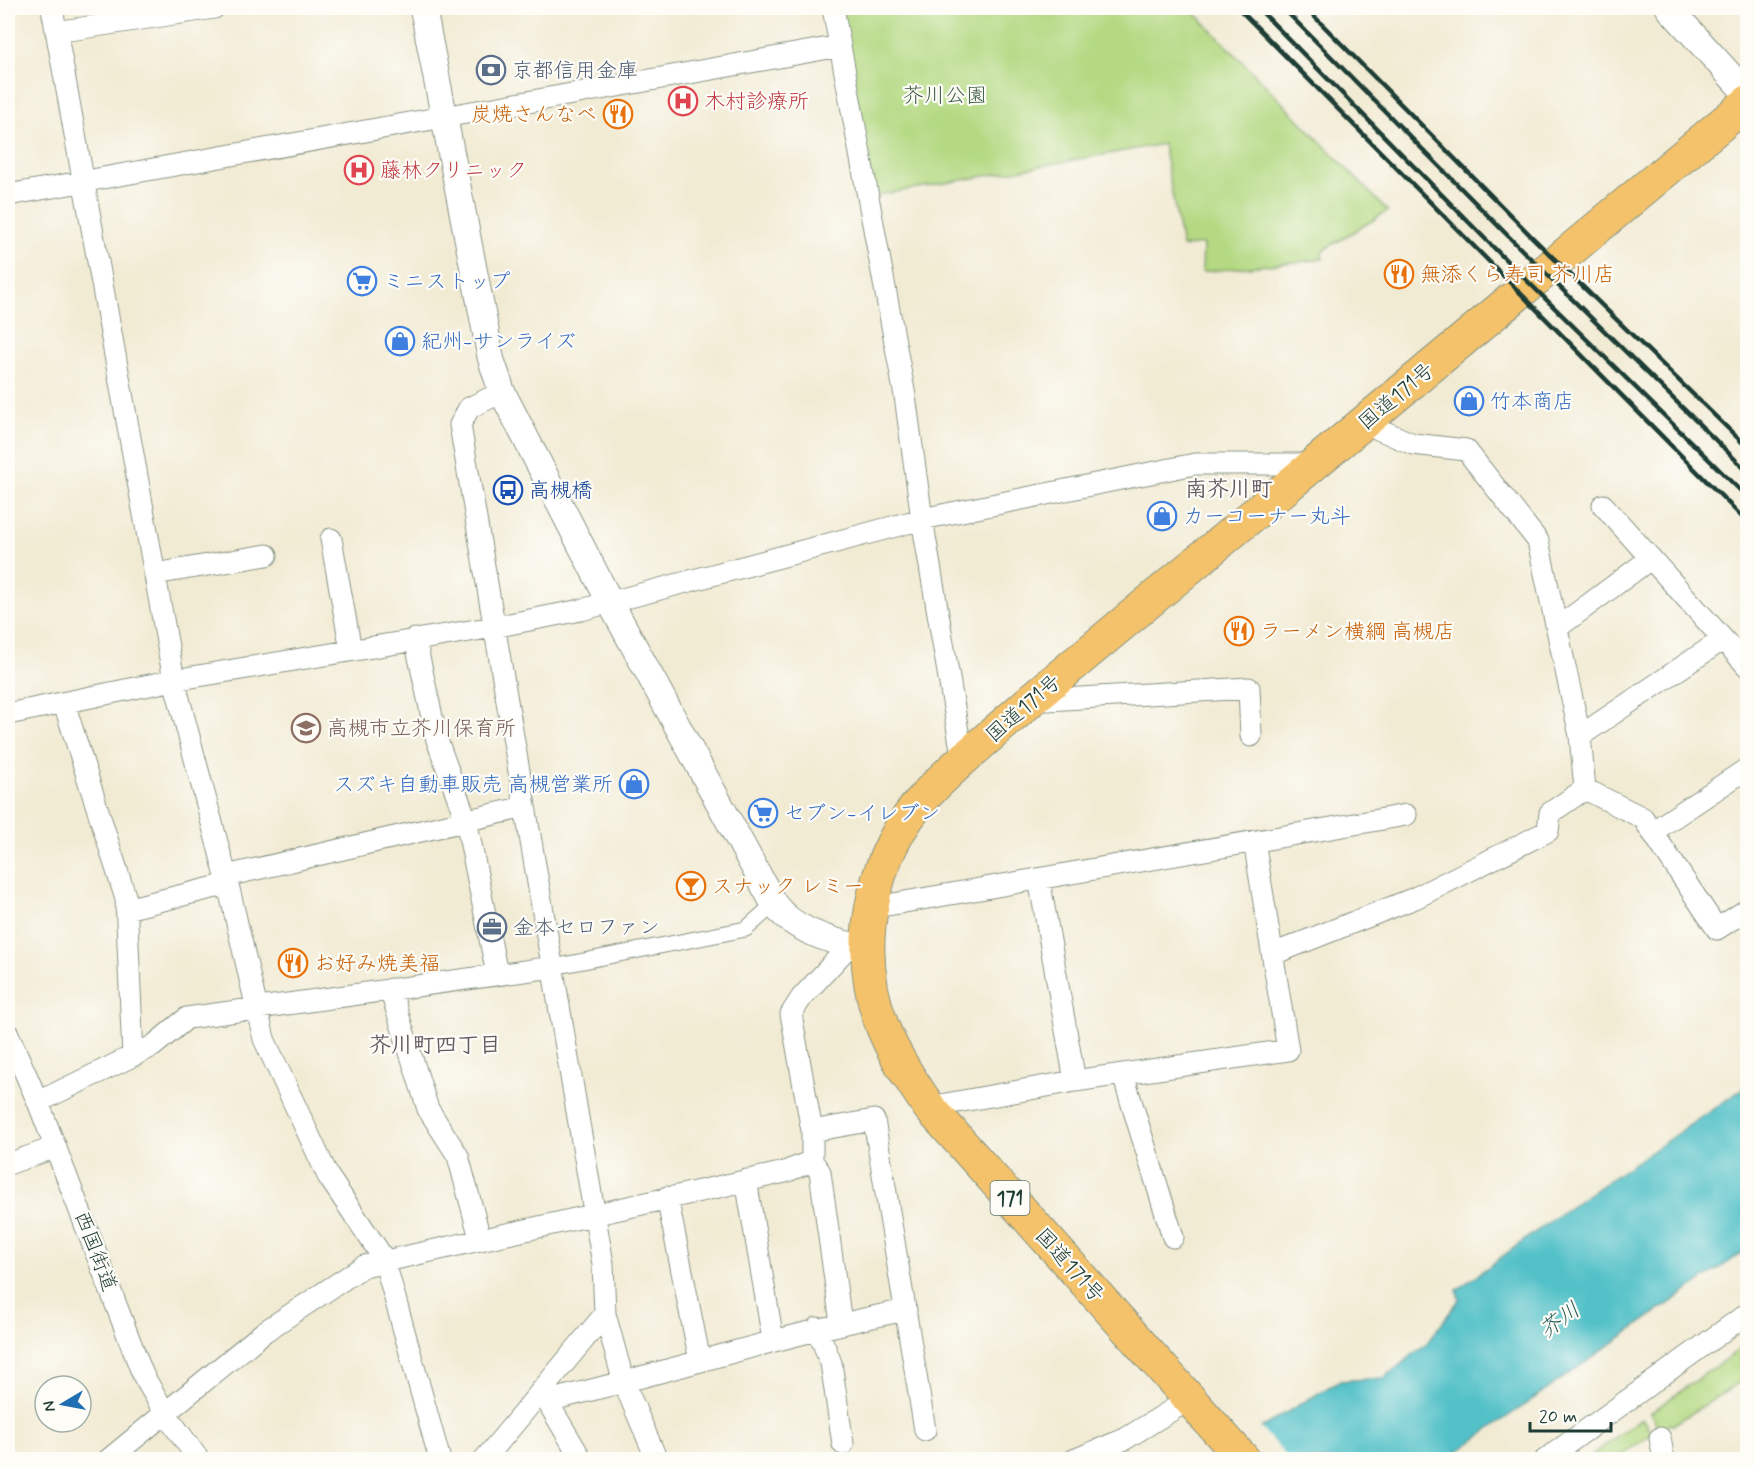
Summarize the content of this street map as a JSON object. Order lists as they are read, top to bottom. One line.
{"streets":{"highway":["国道171号","171"],"street":["西国街道"]},"districts":["南芥川町","芥川町四丁目"],"water":["芥川"],"parks":["芥川公園"],"places":{"bank":["京都信用金庫"],"hospital":["木村診療所","藤林クリニック"],"restaurant":["炭焼さんなべ","無添くら寿司 芥川店","ラーメン横綱 高槻店","お好み焼美福"],"supermarket":["ミニストップ","セブン-イレブン"],"shop":["紀州-サンライズ","竹本商店","カーコーナー丸斗","スズキ自動車販売 高槻営業所"],"bus stop":["高槻橋"],"school or university":["高槻市立芥川保育所"],"bar":["スナック レミー"],"office":["金本セロファン"]},"scale_bar":"20 m","north":"left"}
